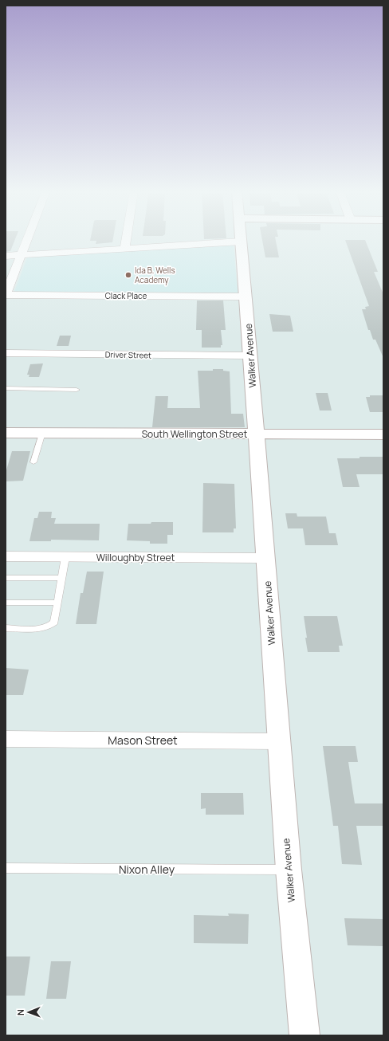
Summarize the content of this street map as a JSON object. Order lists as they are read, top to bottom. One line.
{"streets":{"street":["Clack Place","Driver Street","Walker Avenue","South Wellington Street","Willoughby Street","Mason Street"],"lane":["Nixon Alley"]},"crossings":[["Clack Place","Walker Avenue"],["Driver Street","Walker Avenue"],["Walker Avenue","South Wellington Street"],["Walker Avenue","Willoughby Street"],["Walker Avenue","Mason Street"],["Walker Avenue","Nixon Alley"]],"places":["Ida B. Wells Academy"],"north":"left"}
